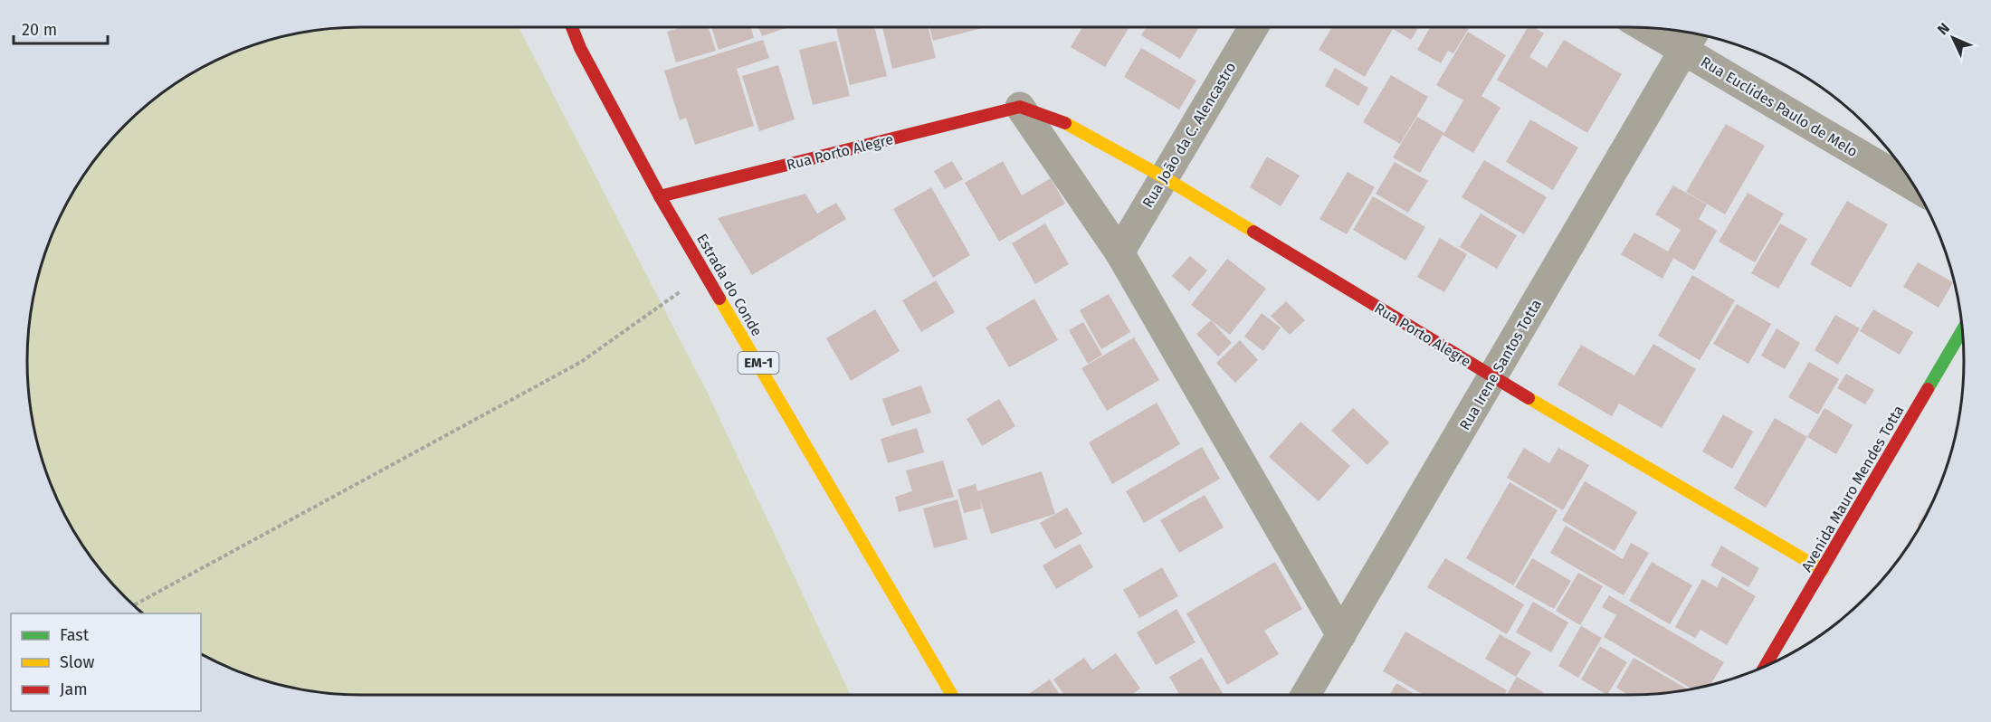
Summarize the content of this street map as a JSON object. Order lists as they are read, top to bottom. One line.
{"streets":{"street":["Rua Euclides Paulo de Melo","Rua João da C. Alencastro","Rua Porto Alegre","Estrada do Conde","EM-1","Rua Irene Santos Totta","Avenida Mauro Mendes Totta"]},"crossings":[["Rua Euclides Paulo de Melo","Rua Irene Santos Totta"],["Rua João da C. Alencastro","Rua Porto Alegre"],["Rua Porto Alegre","Estrada do Conde"],["Rua Porto Alegre","Rua Irene Santos Totta"],["Rua Porto Alegre","Avenida Mauro Mendes Totta"]],"legend":["Fast","Slow","Jam"],"scale_bar":"20 m","north":"top left"}
